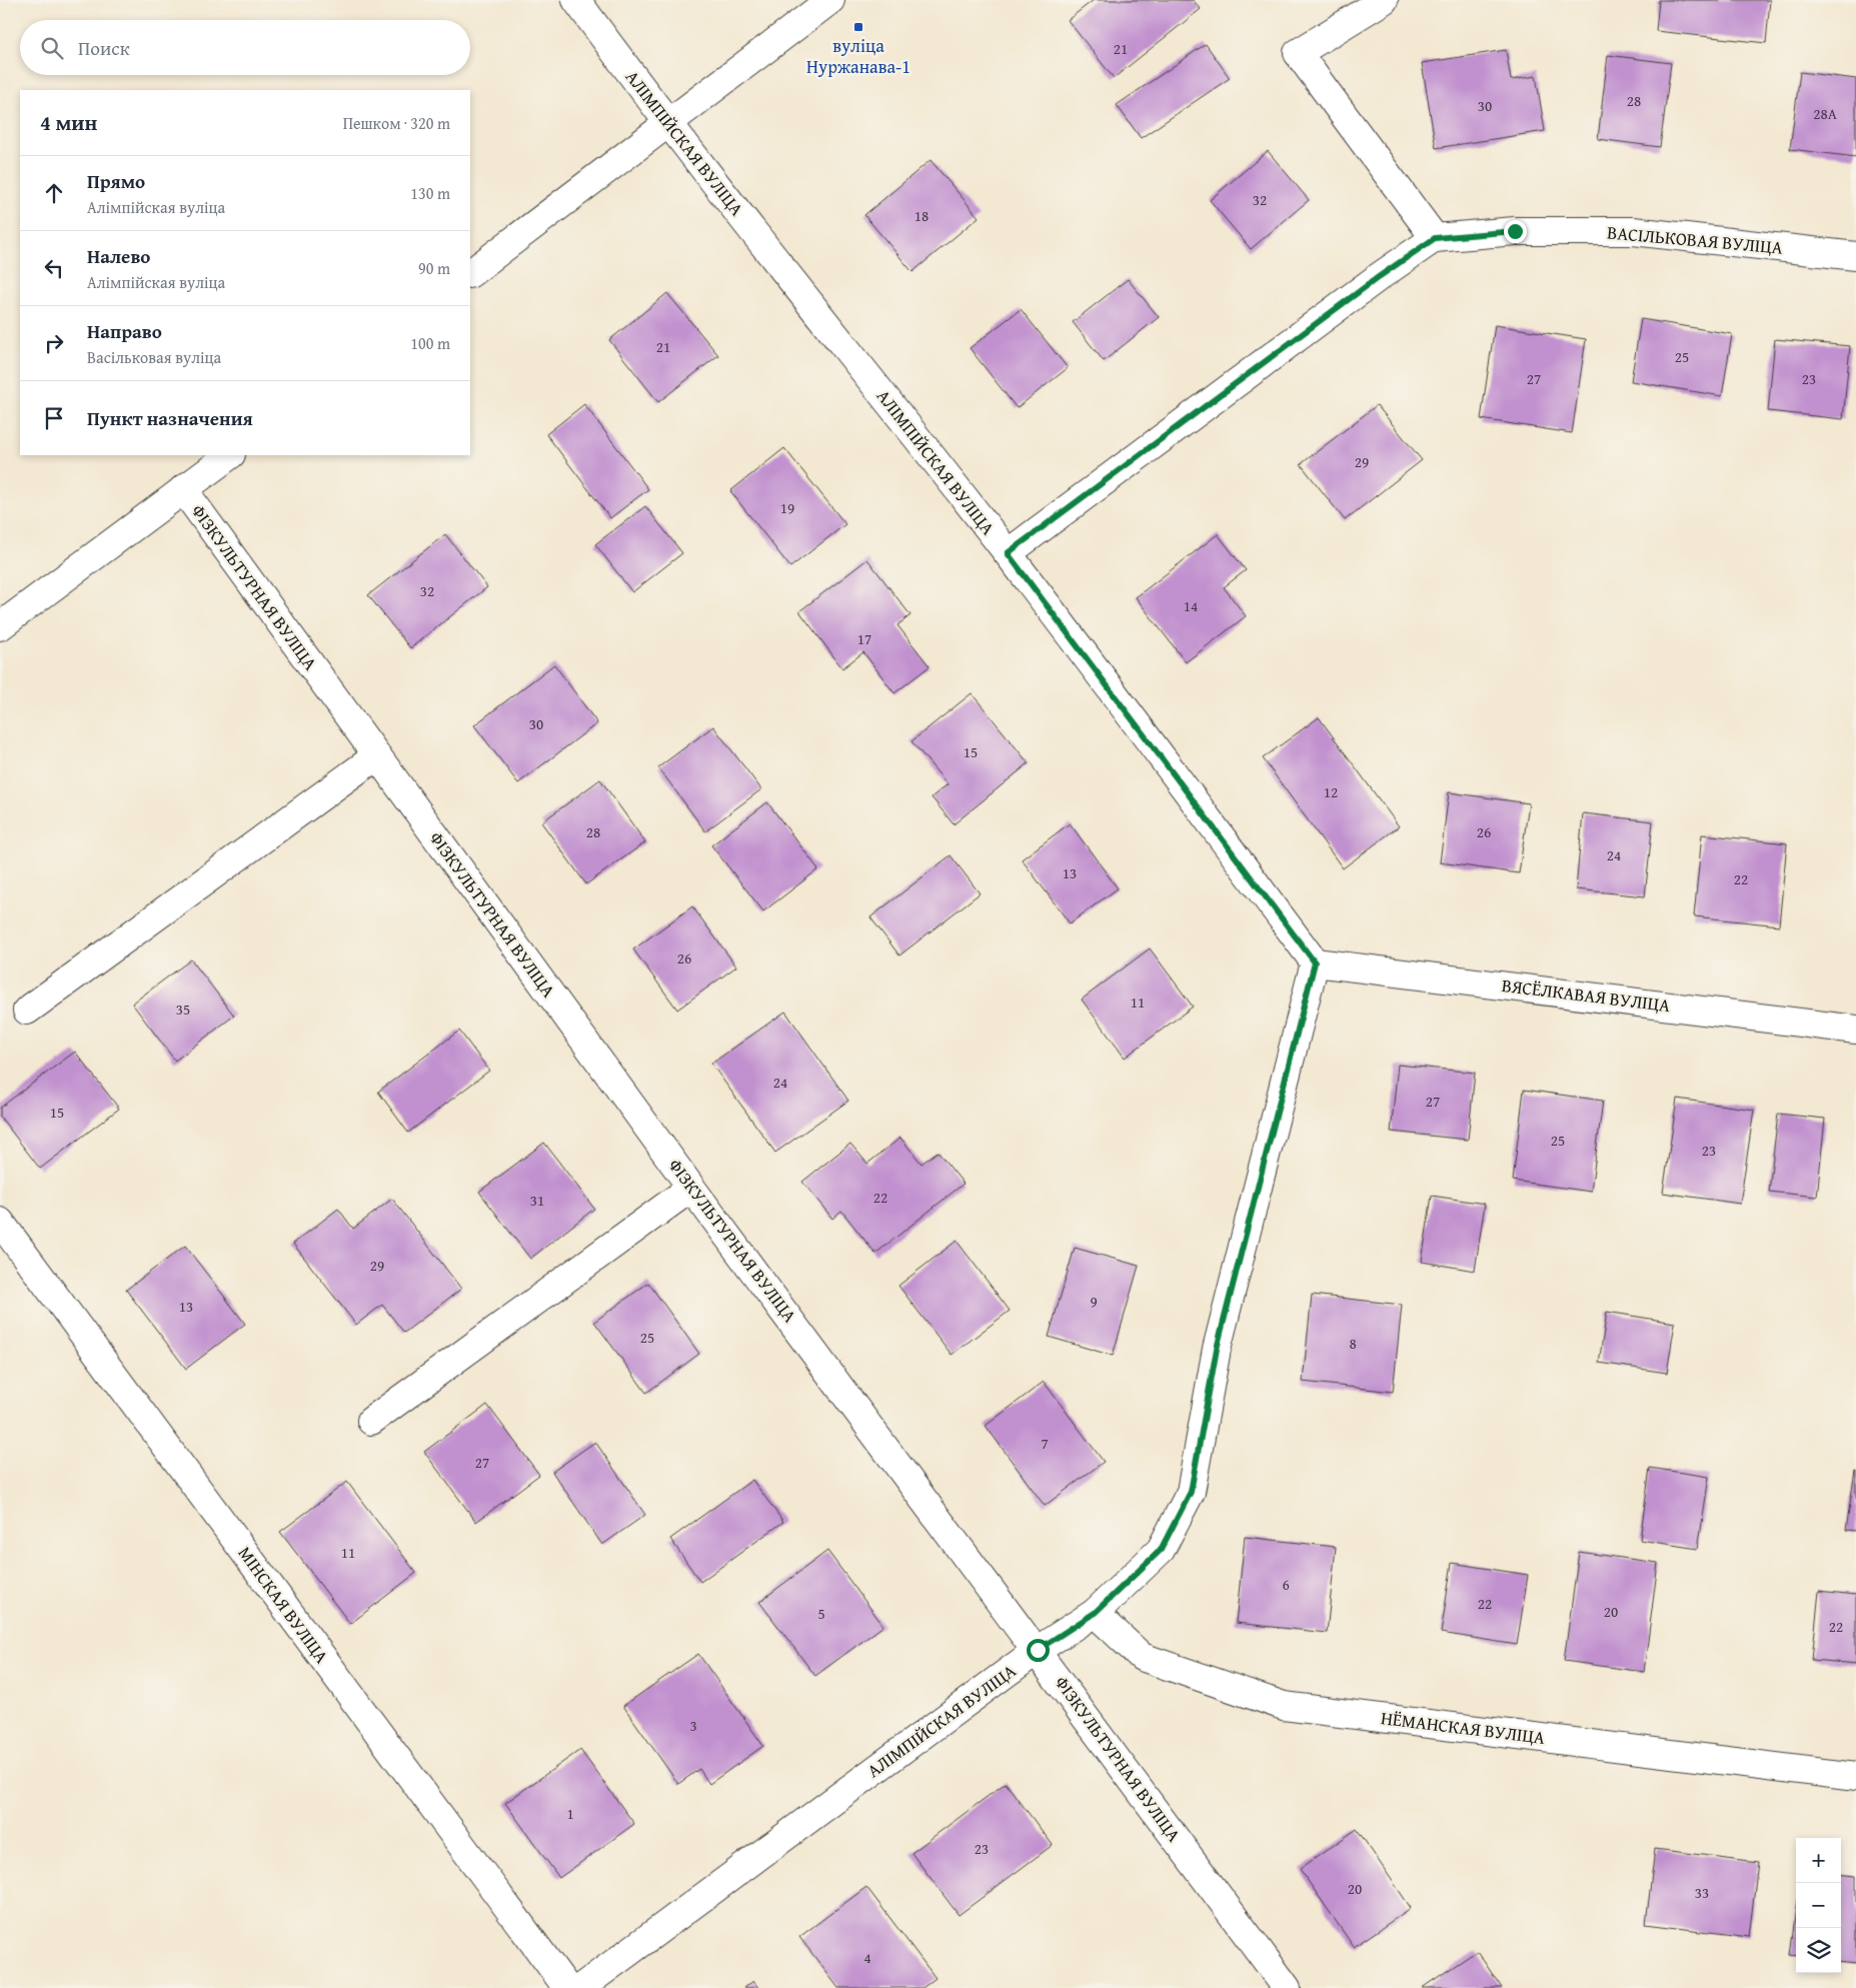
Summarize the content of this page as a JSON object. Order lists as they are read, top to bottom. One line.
{"streets":{"street":["АЛІМПІЙСКАЯ ВУЛІЦА","ВАСІЛЬКОВАЯ ВУЛІЦА","ФІЗКУЛЬТУРНАЯ ВУЛІЦА","ВЯСЁЛКАВАЯ ВУЛІЦА","МІНСКАЯ ВУЛІЦА","НЁМАНСКАЯ ВУЛІЦА"]},"crossings":[["АЛІМПІЙСКАЯ ВУЛІЦА","ВАСІЛЬКОВАЯ ВУЛІЦА"],["АЛІМПІЙСКАЯ ВУЛІЦА","ФІЗКУЛЬТУРНАЯ ВУЛІЦА"],["АЛІМПІЙСКАЯ ВУЛІЦА","ВЯСЁЛКАВАЯ ВУЛІЦА"],["АЛІМПІЙСКАЯ ВУЛІЦА","НЁМАНСКАЯ ВУЛІЦА"]],"places":{"transit":["вуліца Нуржанава-1"]},"house_numbers":["21","28","30","28А","32","18","21","25","27","23","29","19","32","14","17","30","15","12","28","26","24","13","22","26","11","35","24","27","15","25","23","22","31","29","9","13","25","8","7","27","11","6","22","20","5","22","3","1","23","20","33","4"],"page":{"search":"Поиск","heading":["4 мин","Пешком · 320 m"],"list":[["Прямо","Алімпійская вуліца","130 m"],["Налево","Алімпійская вуліца","90 m"],["Направо","Васільковая вуліца","100 m"],"Пункт назначения"],"map_buttons":["+","−"]}}
